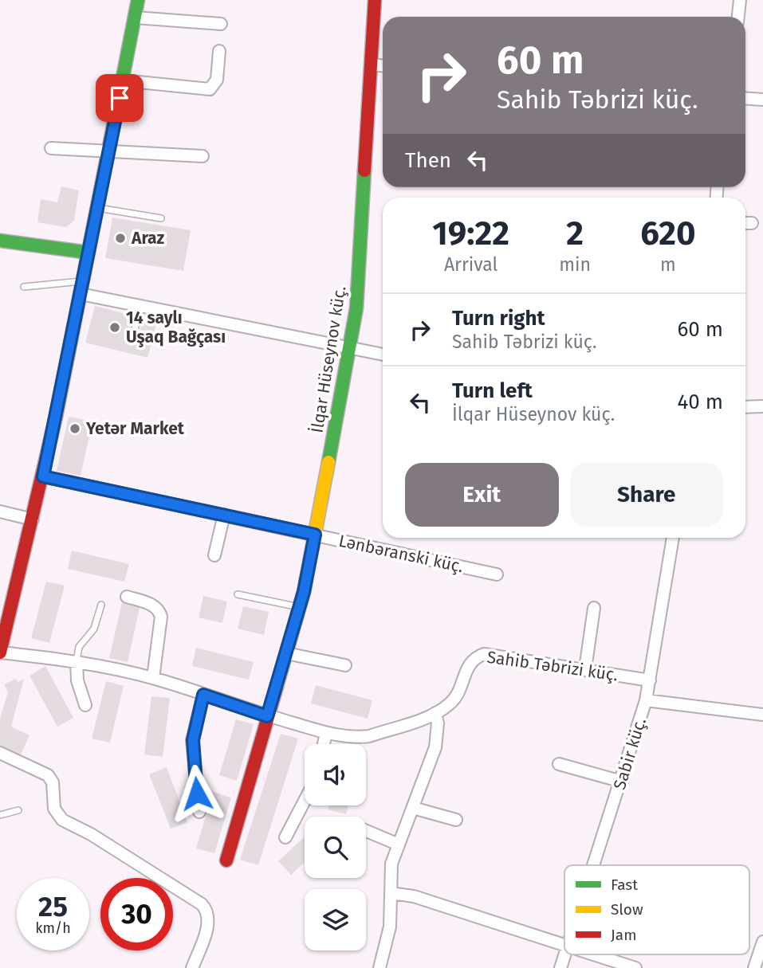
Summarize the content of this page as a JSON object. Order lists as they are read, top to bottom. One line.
{"streets":{"street":["İlqar Hüseynov küç.","Lənbəranski küç.","Sahib Təbrizi küç.","Sabir küç."]},"crossings":[["İlqar Hüseynov küç.","Lənbəranski küç."],["İlqar Hüseynov küç.","Sahib Təbrizi küç."],["Sahib Təbrizi küç.","Sabir küç."]],"places":["Araz","14 saylı Uşaq Bağçası","Yetər Market"],"legend":["Fast","Slow","Jam"],"page":{"turn":["60 m","Sahib Təbrizi küç."],"then":"Then","eta":["19:22","Arrival","2","min","620","m"],"list":[{"name":"Turn right","note":"Sahib Təbrizi küç.","value":"60 m"},{"name":"Turn left","note":"İlqar Hüseynov küç.","value":"40 m"}],"buttons":["Exit","Share"],"speed":"25 km/h","limit":"30"}}
